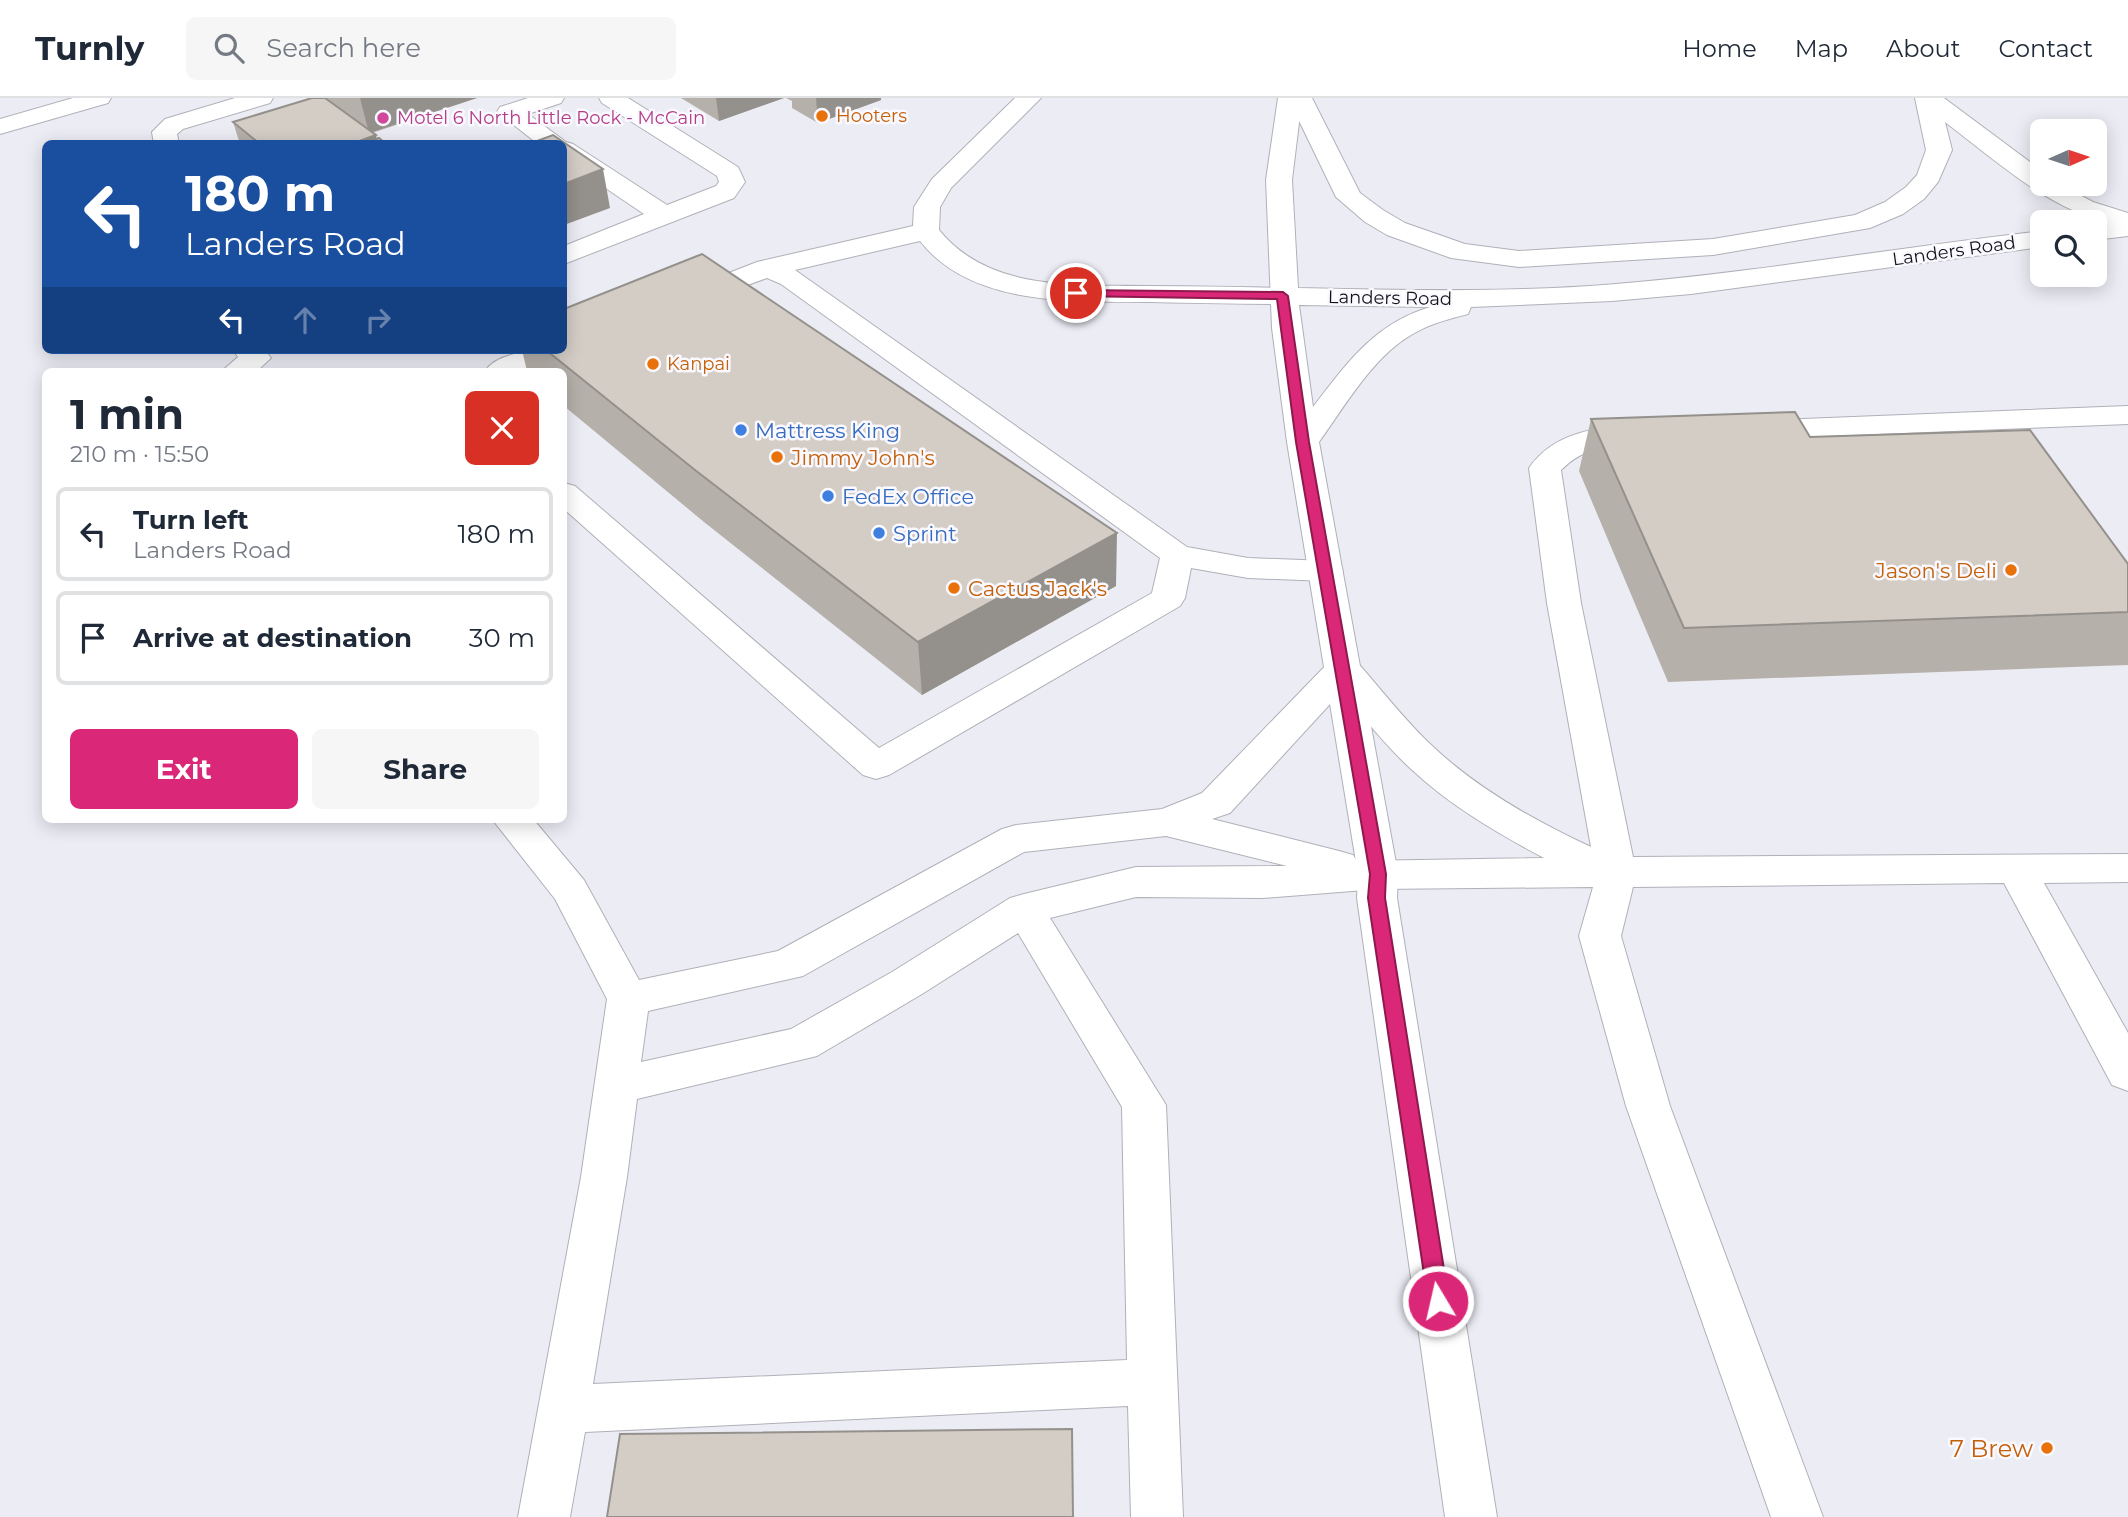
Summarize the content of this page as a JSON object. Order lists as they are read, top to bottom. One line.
{"streets":{"main road":["Landers Road"]},"places":["Hooters","Motel 6 North Little Rock - McCain","Kanpai","Mattress King","Jimmy John's","FedEx Office","Sprint","Jason's Deli","Cactus Jack's","7 Brew"],"north":"right","page":{"header":"Turnly","search":"Search here","nav":["Home","Map","About","Contact"],"turn":["180 m","Landers Road"],"heading":["1 min","210 m · 15:50"],"list":[{"name":"Turn left","note":"Landers Road","value":"180 m"},{"name":"Arrive at destination","value":"30 m"}],"buttons":["Exit","Share"]}}
